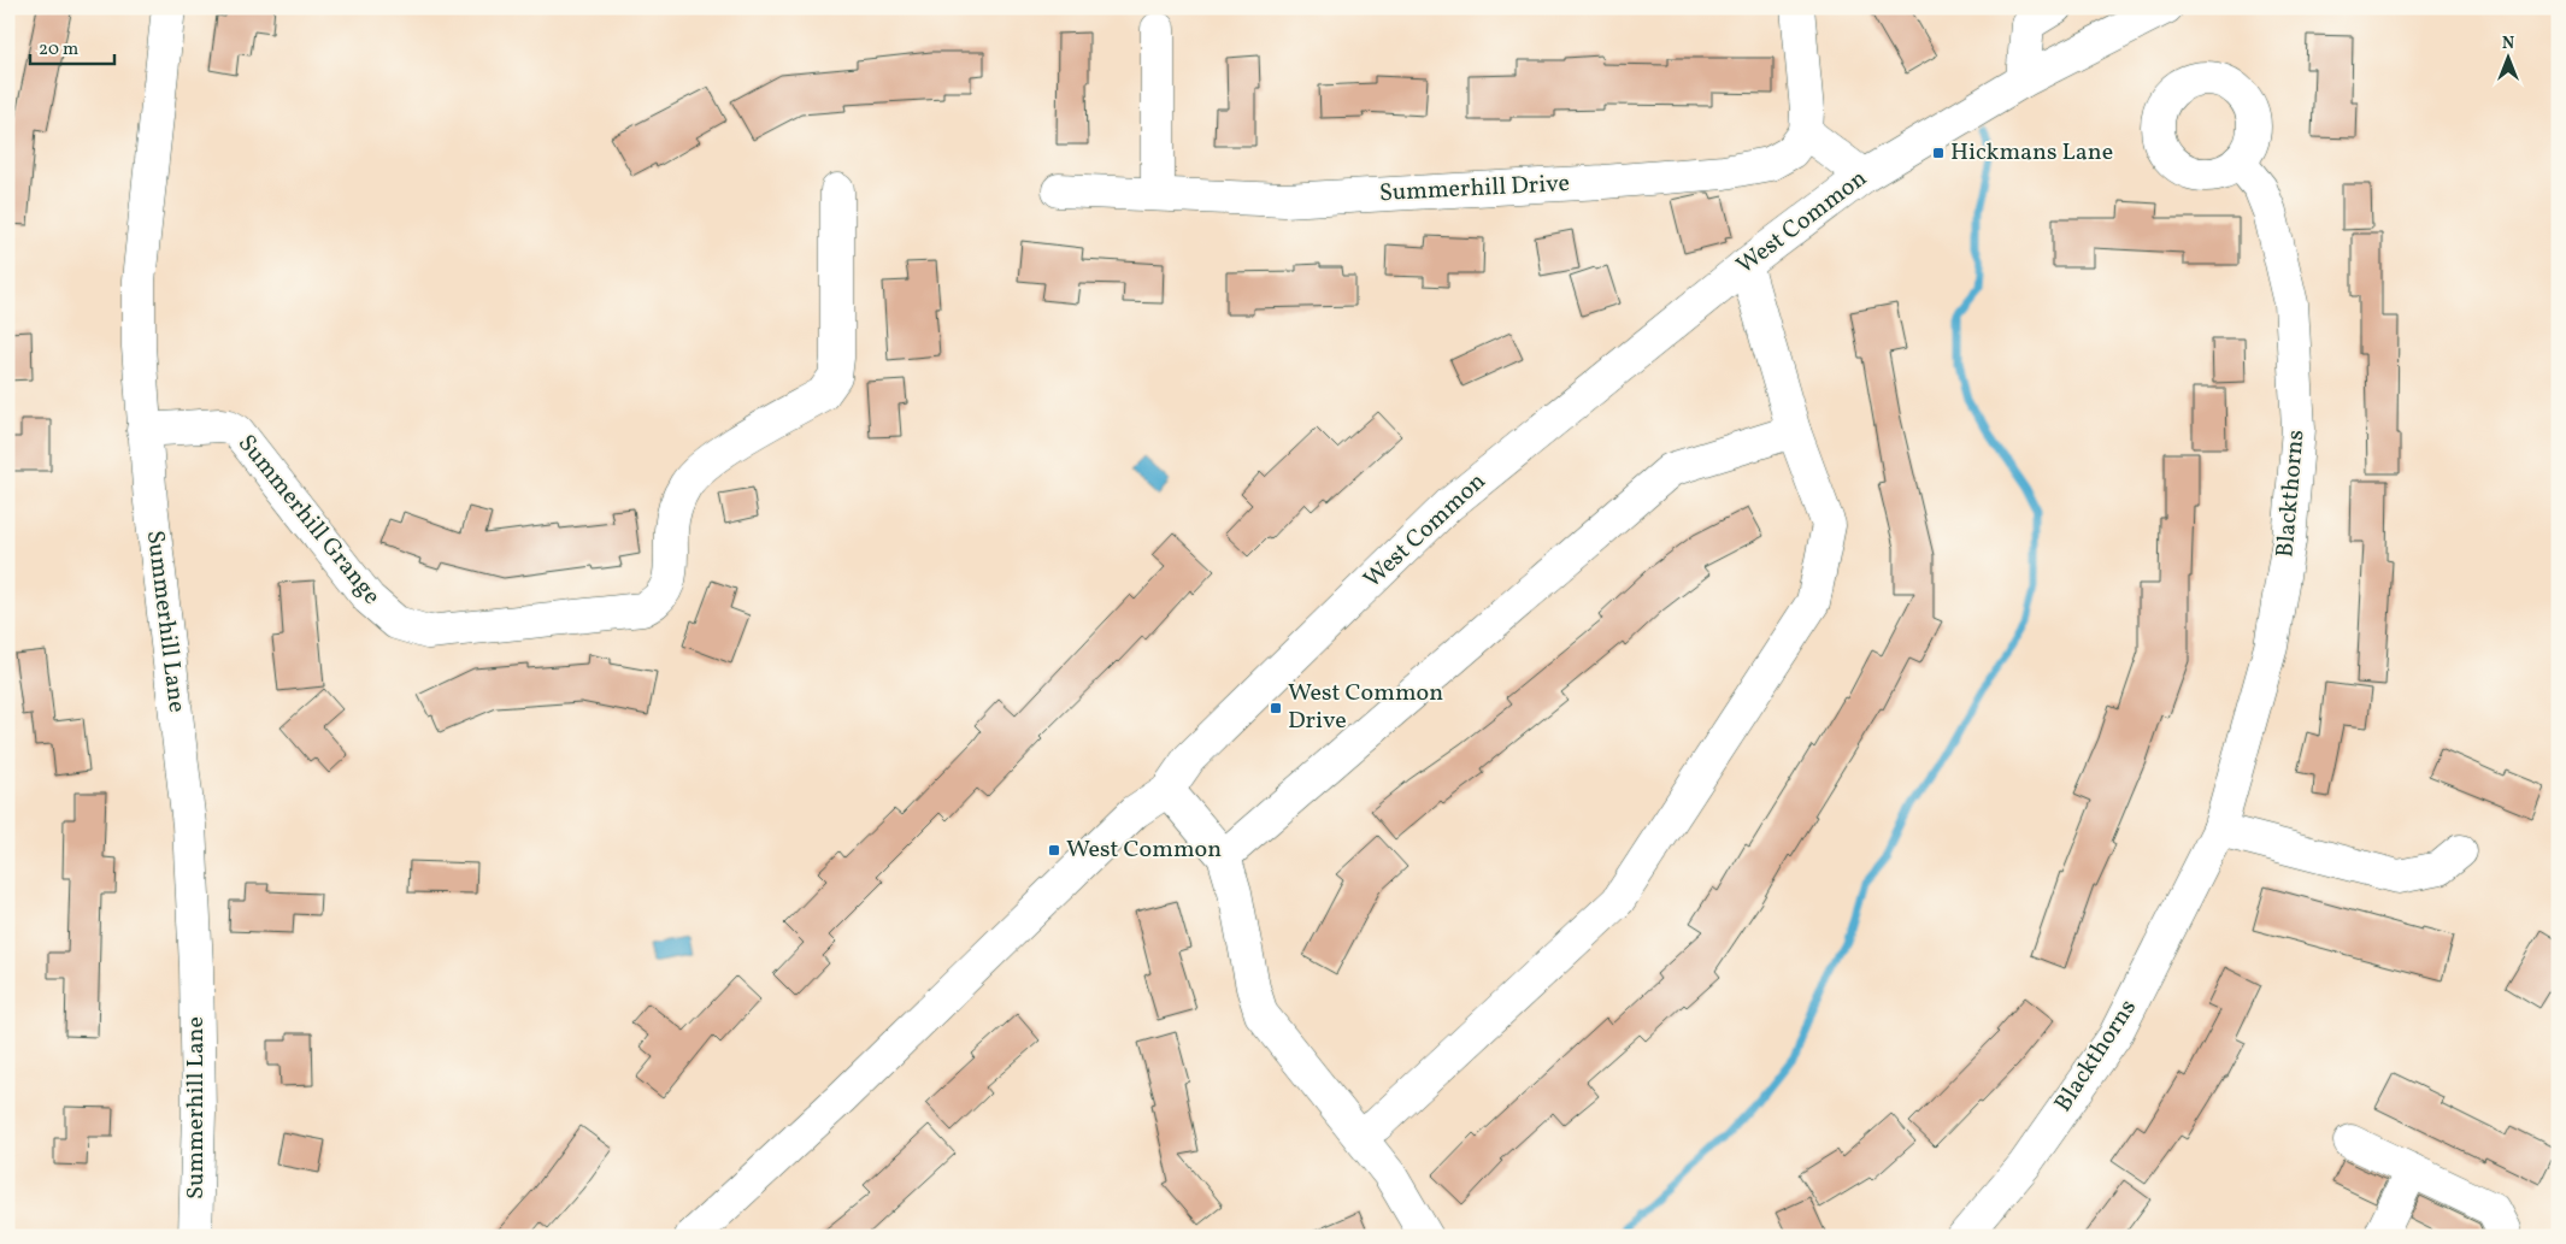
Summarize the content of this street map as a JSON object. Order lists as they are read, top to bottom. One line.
{"streets":{"street":["Summerhill Drive","West Common","Blackthorns","Summerhill Grange","Summerhill Lane"]},"crossings":[["Summerhill Grange","Summerhill Lane"]],"places":{"transit":["Hickmans Lane","West Common Drive","West Common"]},"scale_bar":"20 m","north":"top"}
